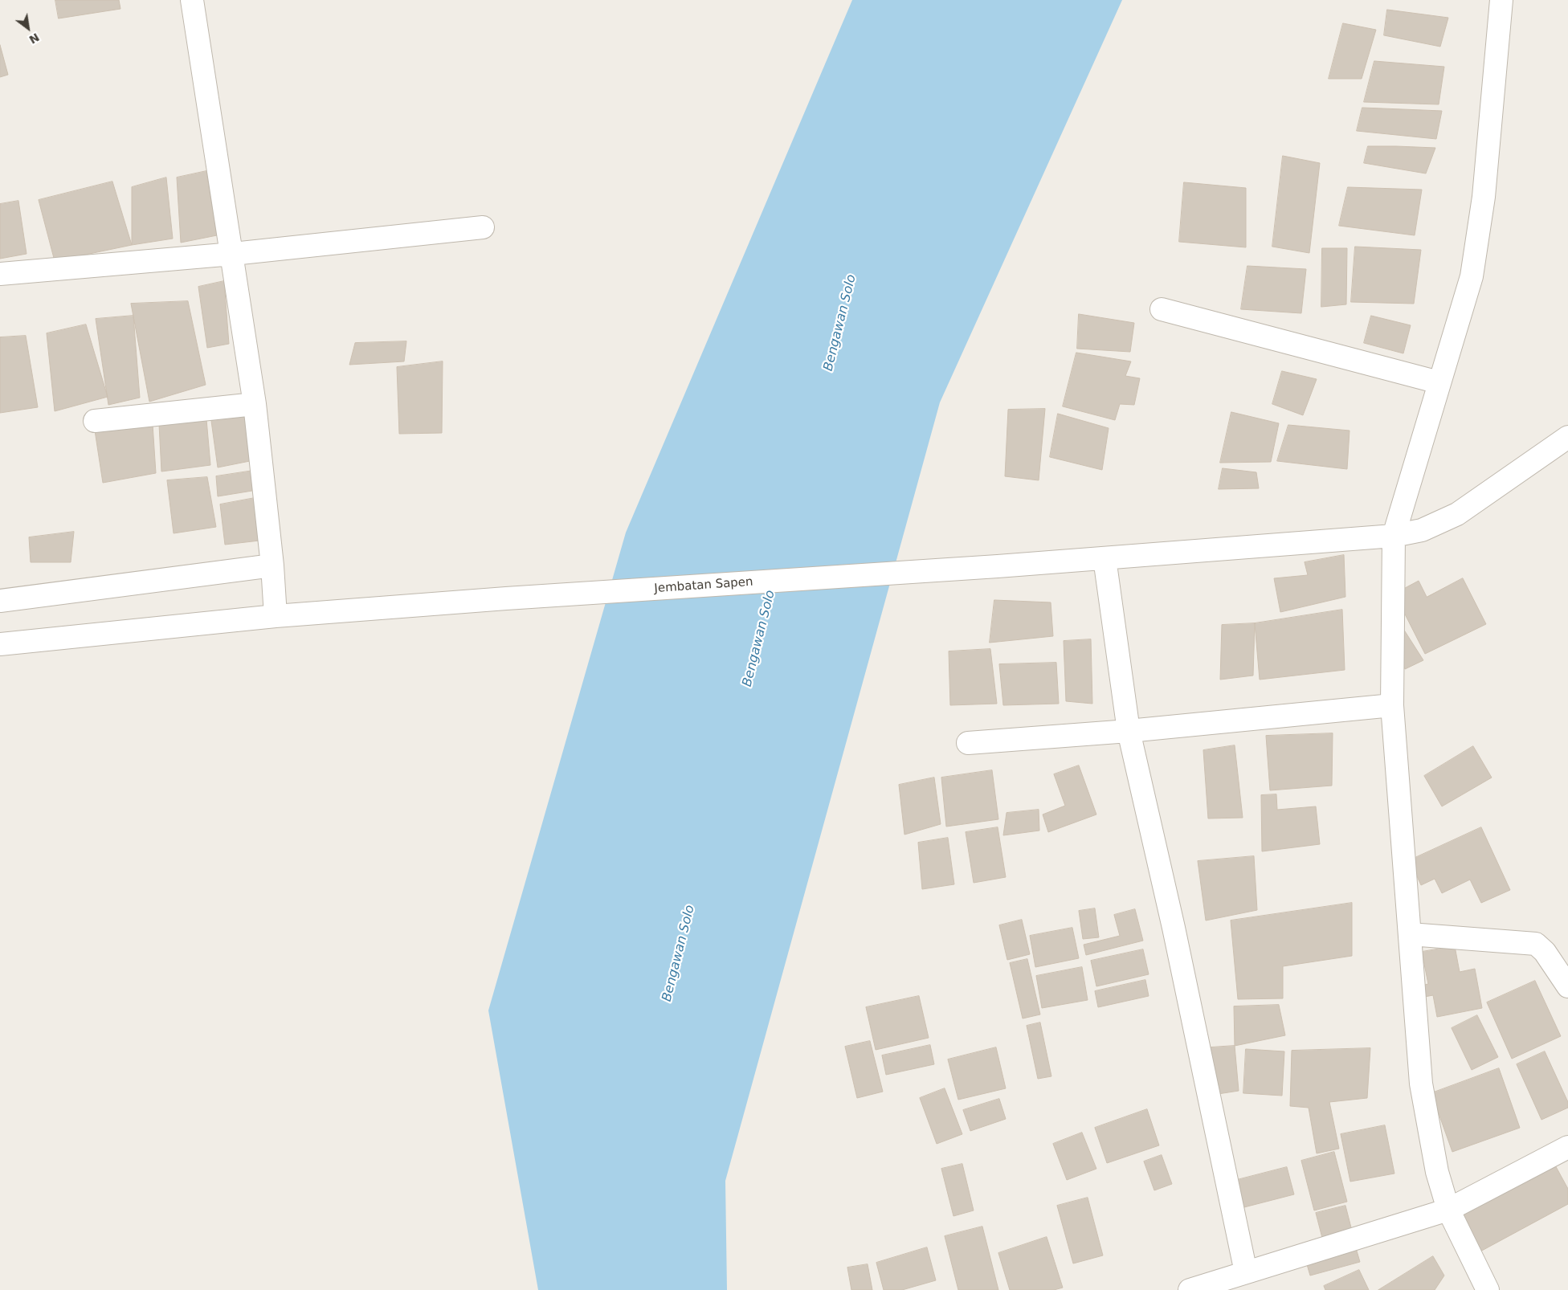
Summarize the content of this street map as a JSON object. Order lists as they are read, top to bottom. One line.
{"streets":{"street":["Jembatan Sapen"]},"water":["Bengawan Solo"],"north":"bottom right"}
